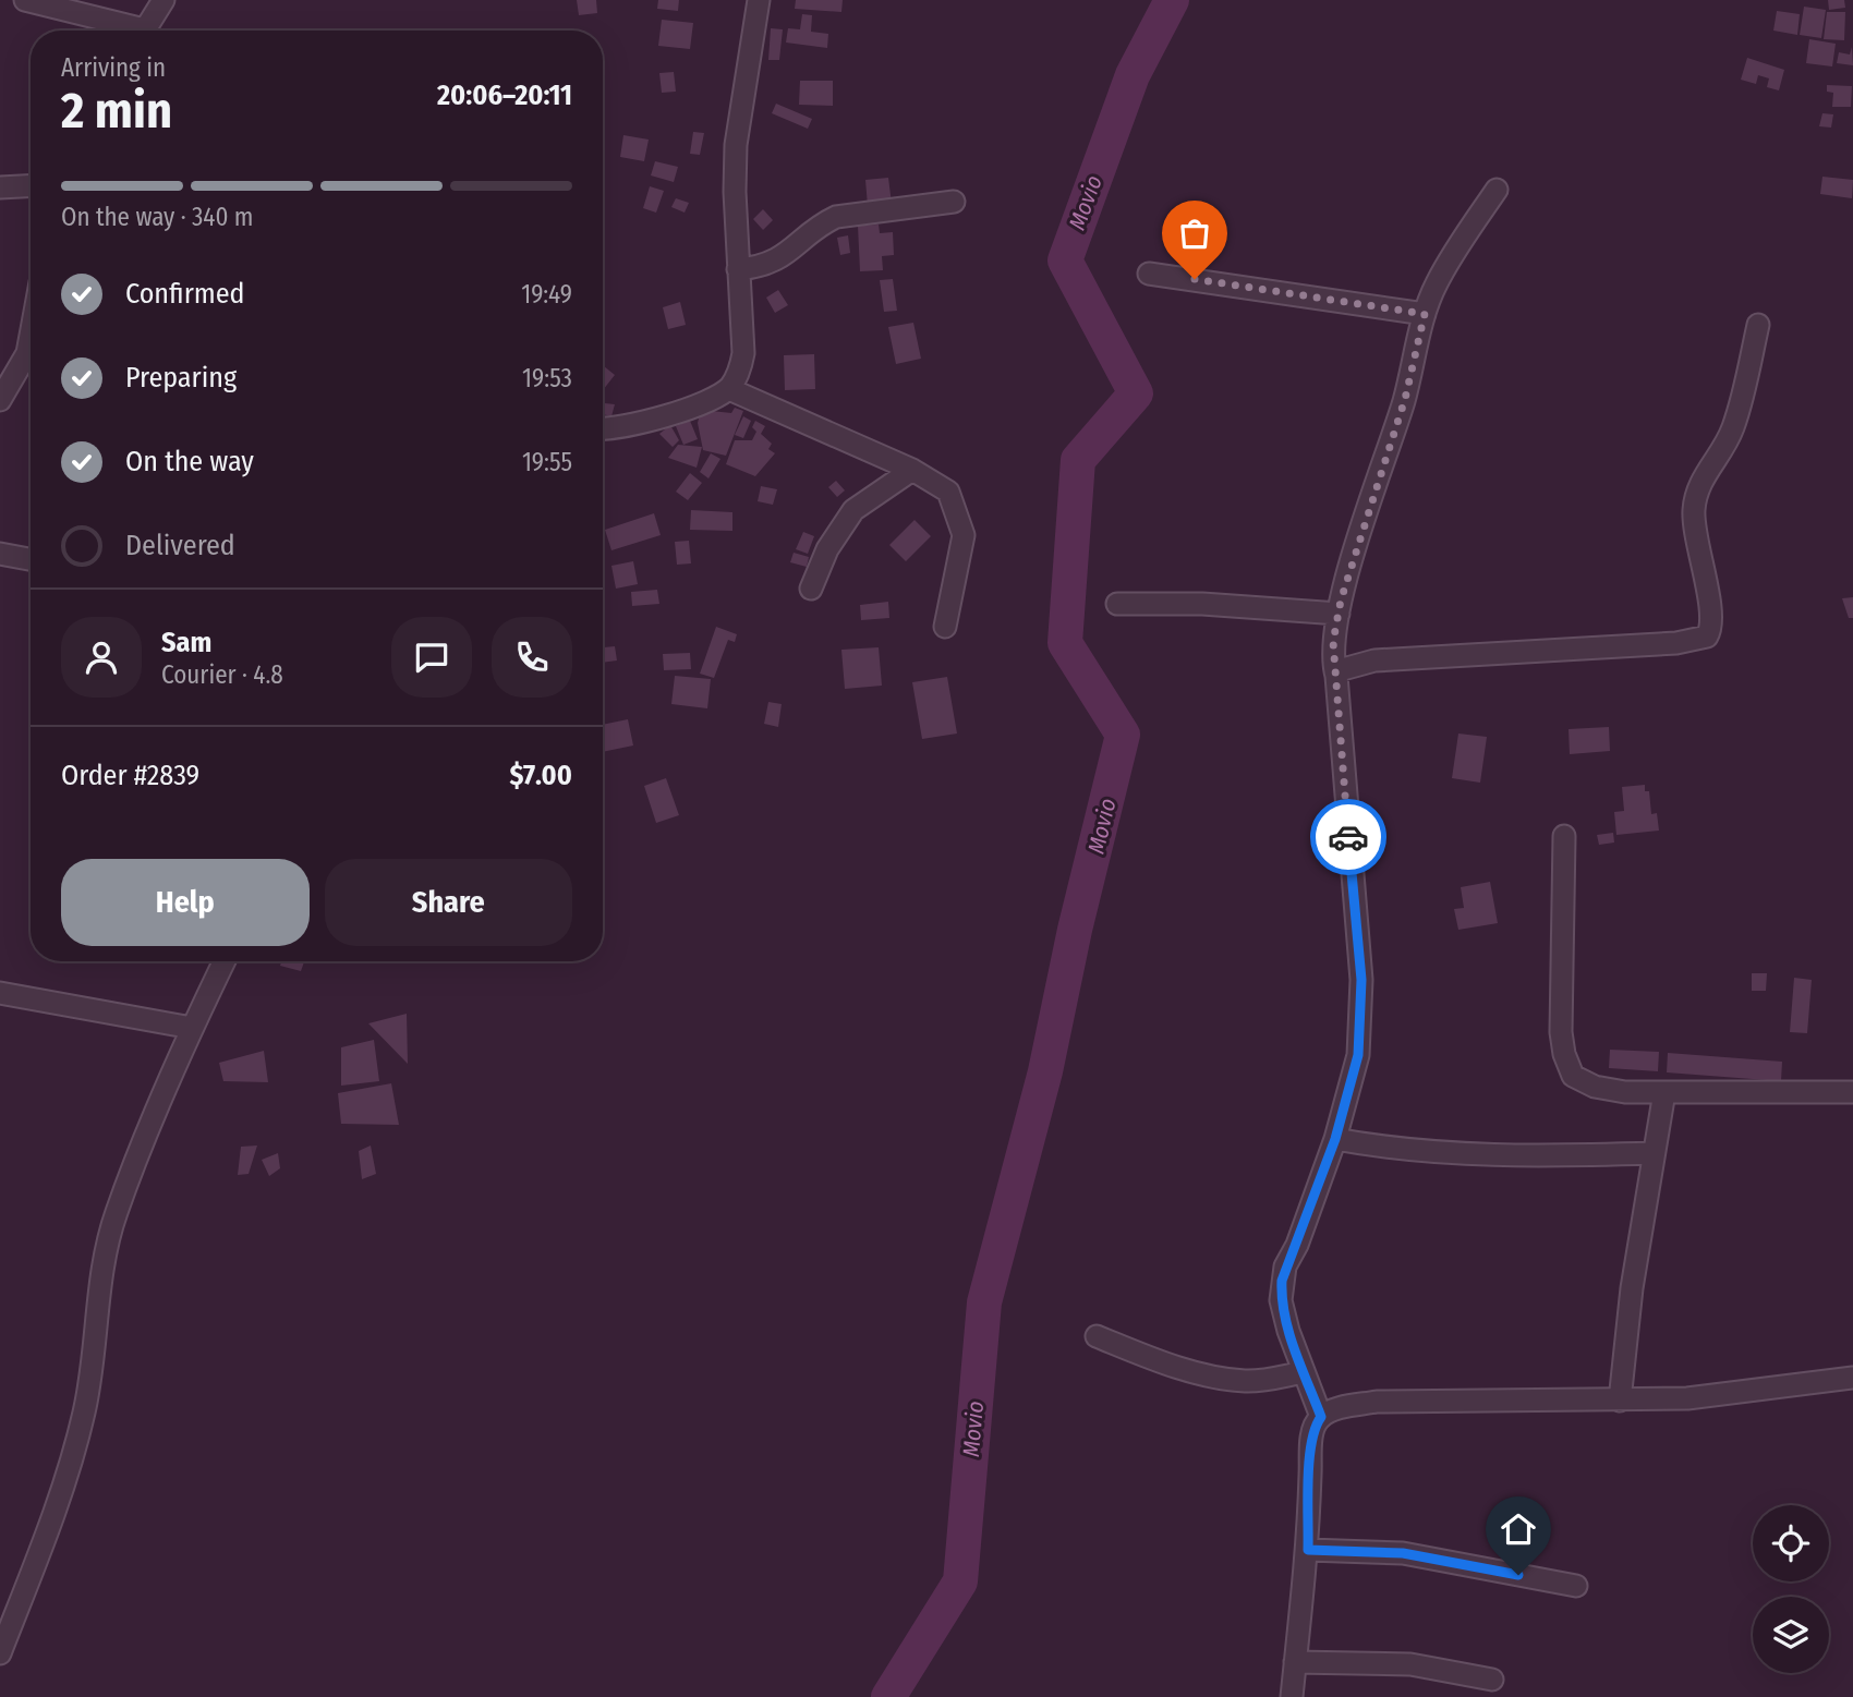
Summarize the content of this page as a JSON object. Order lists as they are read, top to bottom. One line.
{"water":["Movio"],"page":{"heading":["2 min","Arriving in","20:06–20:11"],"panel":["Sam","Courier · 4.8","Order #2839","$7.00"],"bar":"On the way · 340 m","list":[["Confirmed","19:49"],["Preparing","19:53"],["On the way","19:55"],"Delivered"],"buttons":["Help","Share"]}}
